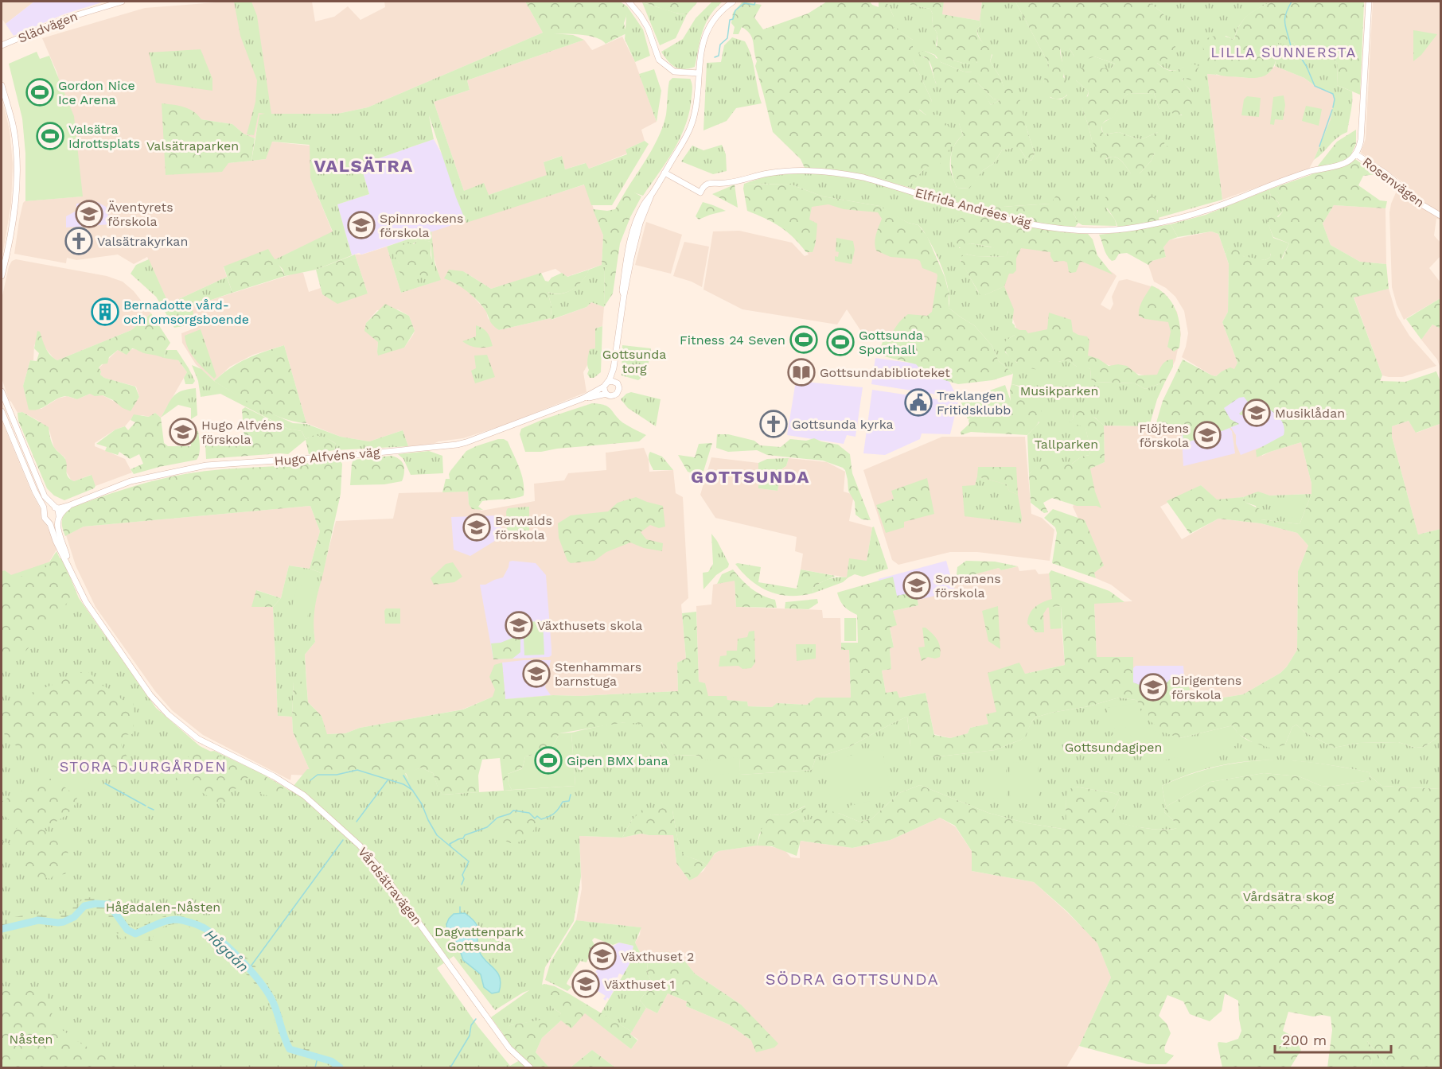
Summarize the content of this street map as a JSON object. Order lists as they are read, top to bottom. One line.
{"streets":{"street":["Slädvägen","Rosenvägen","Elfrida Andrées väg","Hugo Alfvéns väg","Vårdsätravägen"]},"crossings":[["Rosenvägen","Elfrida Andrées väg"],["Hugo Alfvéns väg","Vårdsätravägen"]],"districts":["LILLA SUNNERSTA","VALSÄTRA","GOTTSUNDA","STORA DJURGÅRDEN","SÖDRA GOTTSUNDA"],"water":["Hågaån"],"parks":["Valsätraparken","Gottsunda torg","Musikparken","Tallparken","Gottsundagipen","Vårdsätra skog","Hågadalen-Nåsten","Dagvattenpark Gottsunda","Nåsten"],"places":{"sports":["Gordon Nice Ice Arena","Valsätra Idrottsplats","Fitness 24 Seven","Gottsunda Sporthall","Gipen BMX bana"],"school or university":["Äventyrets förskola","Spinnrockens förskola","Musiklådan","Hugo Alfvéns förskola","Flöjtens förskola","Berwalds förskola","Sopranens förskola","Växthusets skola","Stenhammars barnstuga","Dirigentens förskola","Växthuset 2","Växthuset 1"],"church":["Valsätrakyrkan","Gottsunda kyrka"],"building":["Bernadotte vård- och omsorgsboende"],"library":["Gottsundabiblioteket"],"public building":["Treklangen Fritidsklubb"]},"scale_bar":"200 m"}
